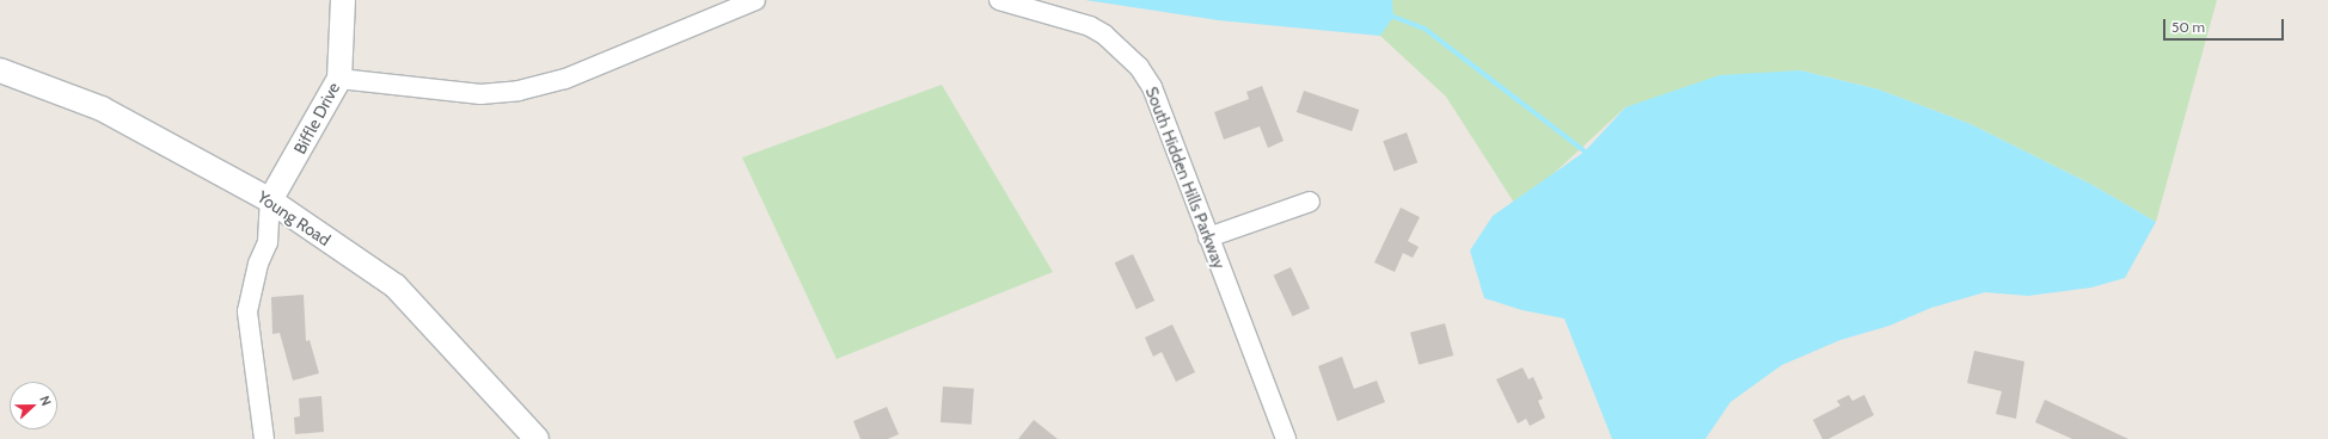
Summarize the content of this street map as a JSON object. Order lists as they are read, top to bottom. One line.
{"streets":{"street":["Biffle Drive","South Hidden Hills Parkway","Young Road"]},"crossings":[["Biffle Drive","Young Road"]],"scale_bar":"50 m","north":"right"}
